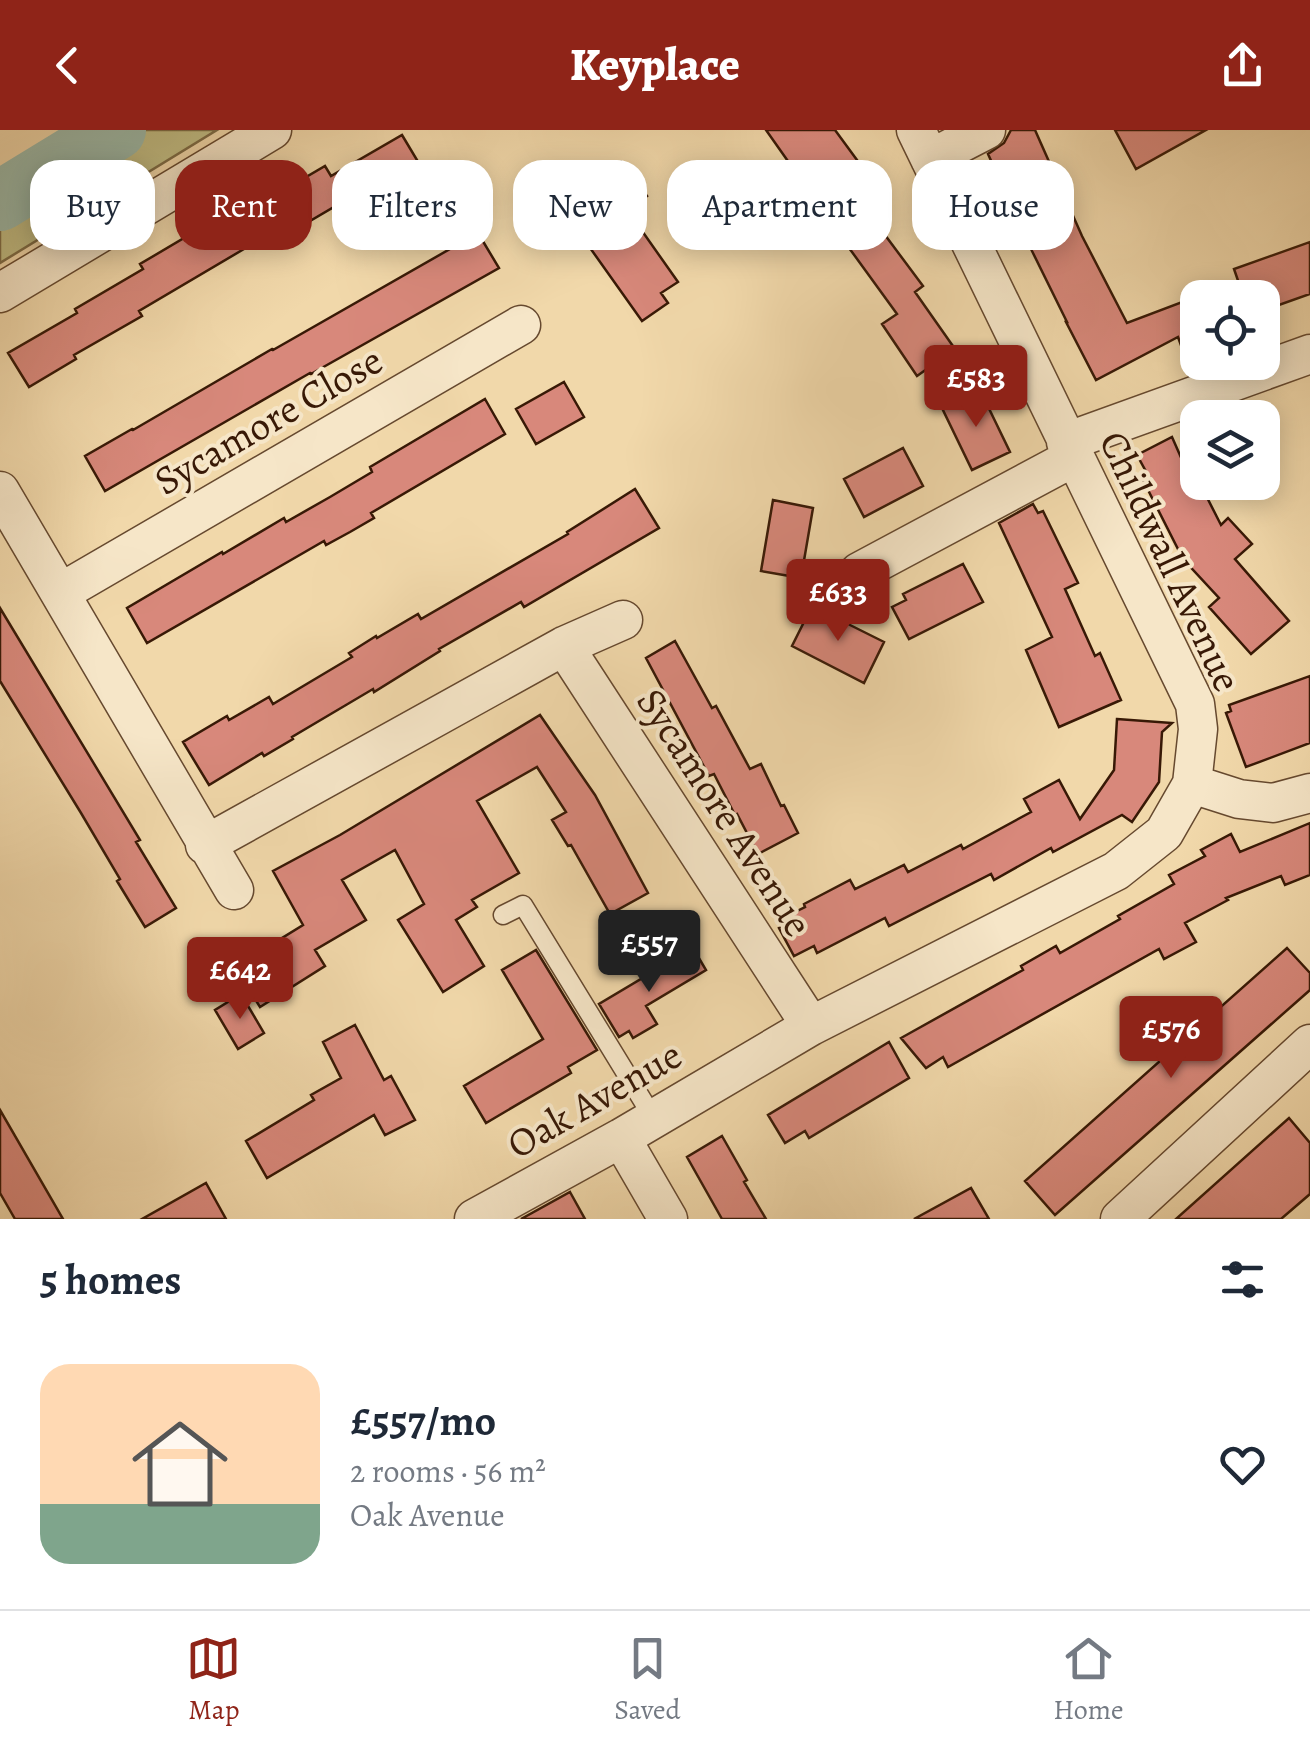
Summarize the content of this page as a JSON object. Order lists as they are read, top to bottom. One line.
{"streets":{"street":["Sycamore Close","Childwall Avenue","Sycamore Avenue","Oak Avenue"]},"crossings":[["Childwall Avenue","Sycamore Avenue"],["Childwall Avenue","Oak Avenue"],["Sycamore Avenue","Oak Avenue"]],"page":{"header":"Keyplace","chip":["Buy","Rent","Filters","New","Apartment","House"],"price":["£583","£633","£557","£642","£576"],"heading":"5 homes","list":[{"name":"£557/mo","note":"2 rooms · 56 m² · Oak Avenue"}],"tabs":["Map","Saved","Home"]}}
